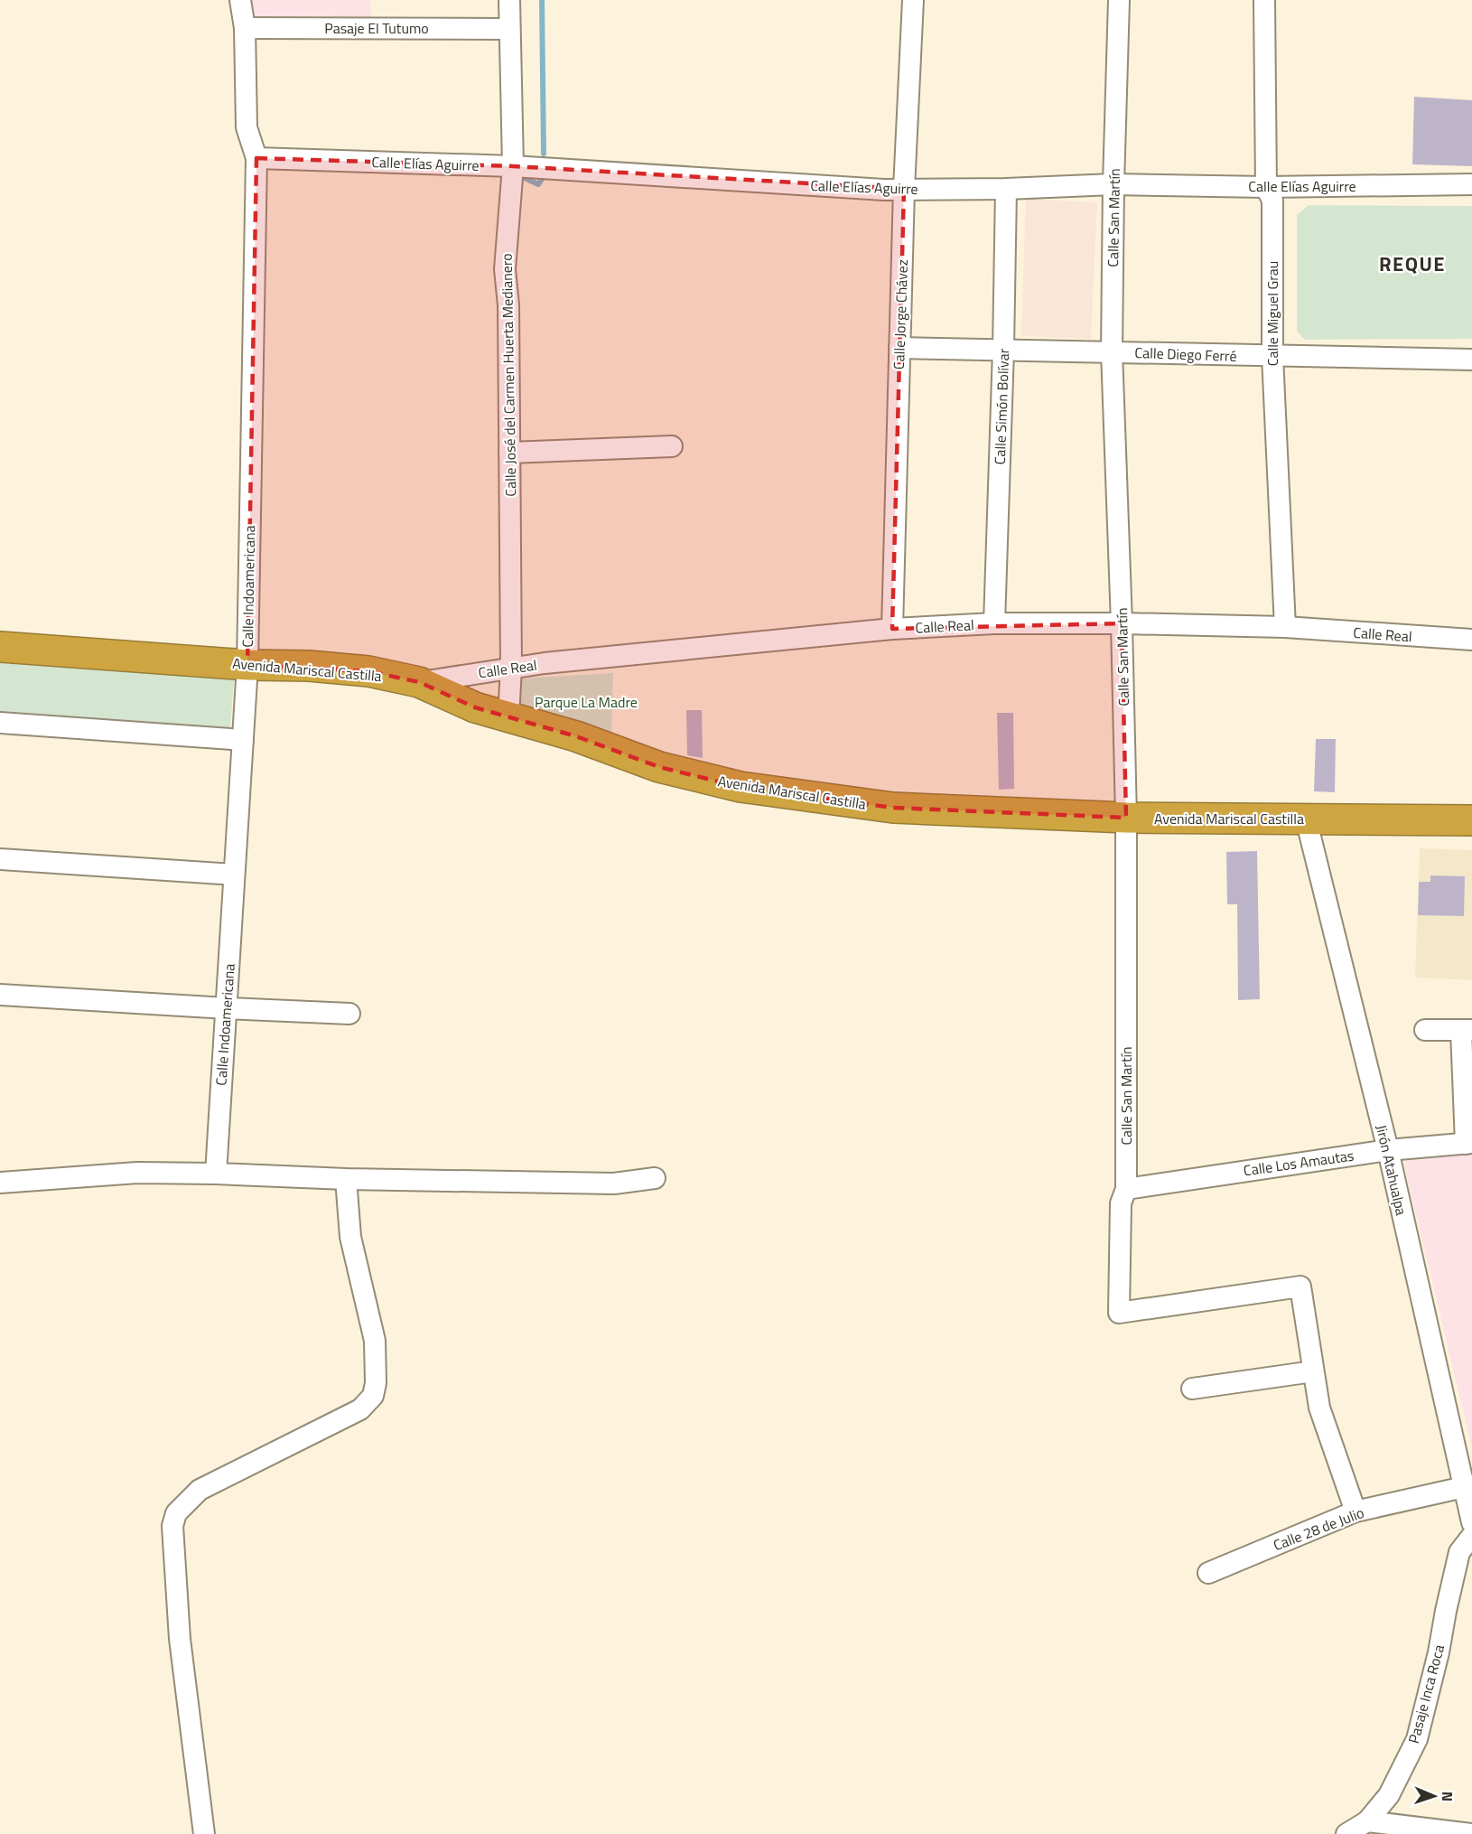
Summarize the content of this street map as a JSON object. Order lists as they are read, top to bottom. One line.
{"streets":{"highway":["Avenida Mariscal Castilla"],"street":["Pasaje El Tutumo","Calle Elías Aguirre","Calle San Martín","Calle Miguel Grau","Calle Jorge Chávez","Calle Diego Ferré","Calle José del Carmen Huerta Medianero","Calle Simón Bolívar","Calle Indoamericana","Calle Real","Calle Los Amautas","Jirón Atahualpa","Calle 28 de Julio","Pasaje Inca Roca"]},"crossings":[["Pasaje El Tutumo","Calle José del Carmen Huerta Medianero"],["Pasaje El Tutumo","Calle Indoamericana"],["Calle Elías Aguirre","Calle San Martín"],["Calle Elías Aguirre","Calle Miguel Grau"],["Calle Elías Aguirre","Calle Jorge Chávez"],["Calle Elías Aguirre","Calle José del Carmen Huerta Medianero"],["Calle Elías Aguirre","Calle Simón Bolívar"],["Calle Elías Aguirre","Calle Indoamericana"],["Calle San Martín","Calle Diego Ferré"],["Calle San Martín","Calle Real"],["Calle San Martín","Avenida Mariscal Castilla"],["Calle San Martín","Calle Los Amautas"],["Calle Miguel Grau","Calle Diego Ferré"],["Calle Miguel Grau","Calle Real"],["Calle Jorge Chávez","Calle Diego Ferré"],["Calle Jorge Chávez","Calle Real"],["Calle Diego Ferré","Calle Simón Bolívar"],["Calle José del Carmen Huerta Medianero","Calle Real"],["Calle José del Carmen Huerta Medianero","Avenida Mariscal Castilla"],["Calle Simón Bolívar","Calle Real"],["Calle Indoamericana","Avenida Mariscal Castilla"],["Calle Real","Avenida Mariscal Castilla"],["Avenida Mariscal Castilla","Jirón Atahualpa"],["Calle Los Amautas","Jirón Atahualpa"],["Jirón Atahualpa","Calle 28 de Julio"]],"districts":["REQUE"],"parks":["Parque La Madre"],"north":"right"}
